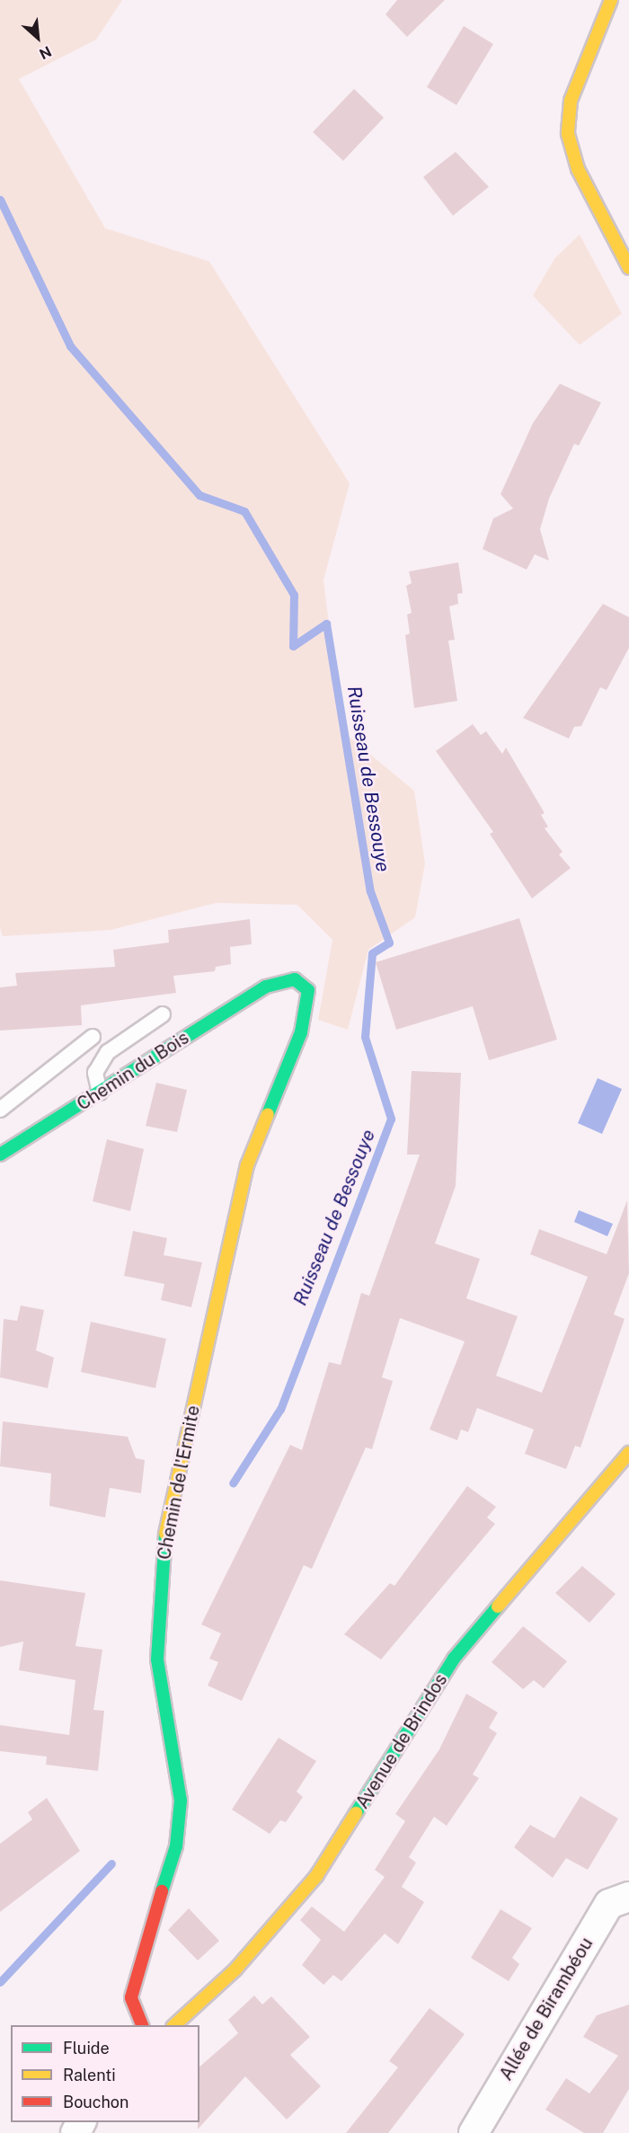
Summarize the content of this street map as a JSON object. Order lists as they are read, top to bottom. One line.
{"streets":{"street":["Chemin du Bois","Chemin de l'Ermite","Avenue de Brindos","Allée de Birambéou"]},"crossings":[["Chemin du Bois","Chemin de l'Ermite"]],"water":["Ruisseau de Bessouye"],"legend":["Fluide","Ralenti","Bouchon"],"north":"bottom right"}
